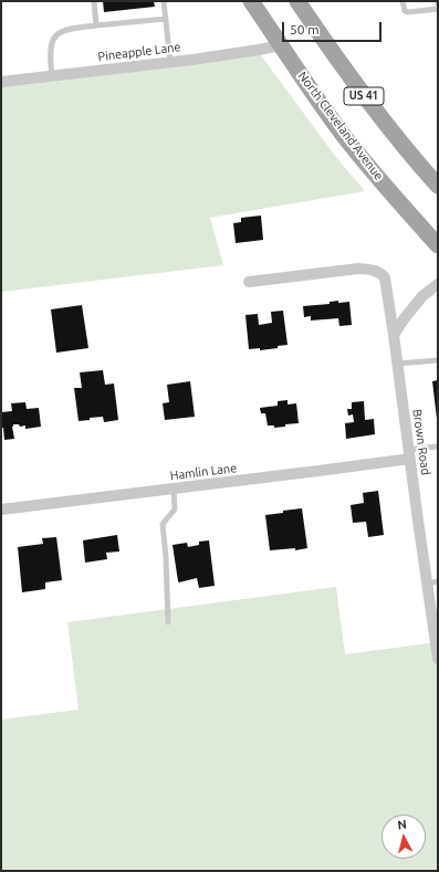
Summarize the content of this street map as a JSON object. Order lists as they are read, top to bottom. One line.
{"streets":{"main road":["US 41","North Cleveland Avenue"],"street":["Pineapple Lane","Brown Road","Hamlin Lane"]},"crossings":[["Pineapple Lane","North Cleveland Avenue"],["Brown Road","Hamlin Lane"]],"scale_bar":"50 m","north":"top"}
